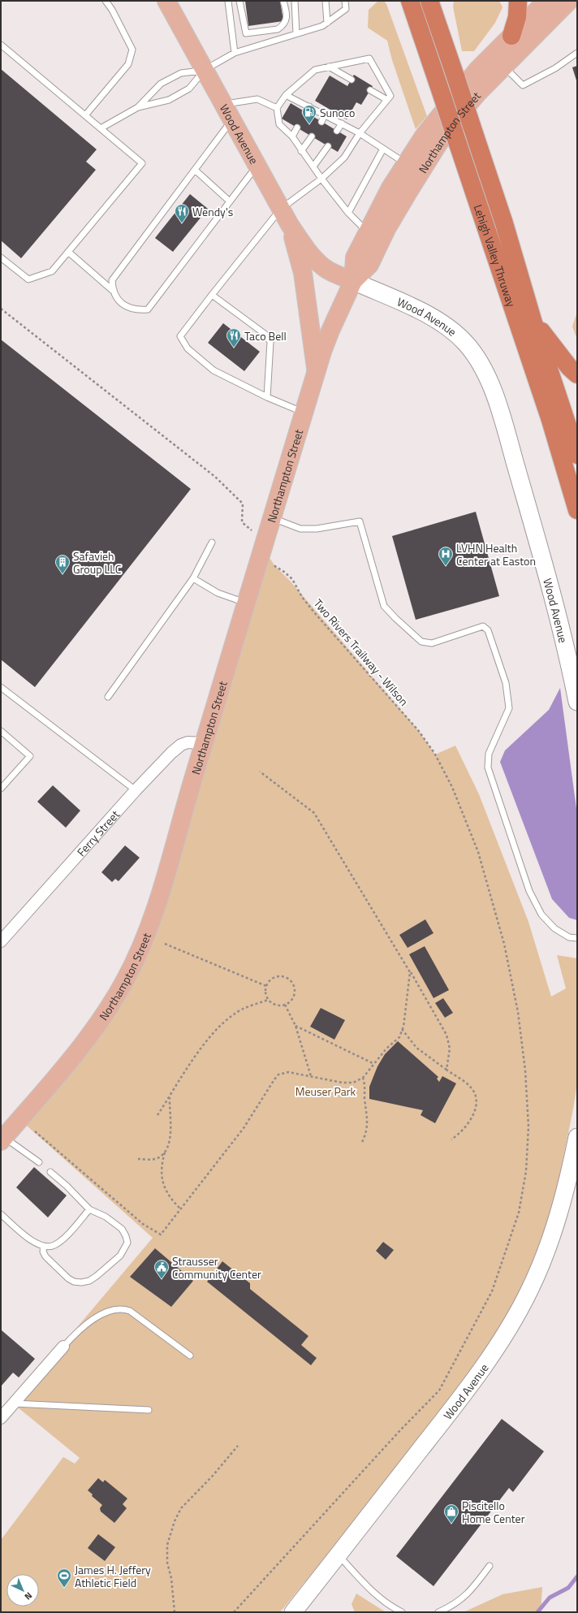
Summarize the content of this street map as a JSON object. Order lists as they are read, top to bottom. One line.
{"streets":{"highway":["Lehigh Valley Thruway"],"main road":["Northampton Street","Wood Avenue"],"street":["Ferry Street"],"path":["Two Rivers Trailway - Wilson"]},"crossings":[["Northampton Street","Wood Avenue"],["Northampton Street","Ferry Street"]],"parks":["Meuser Park"],"places":{"fuel station":["Sunoco"],"restaurant":["Wendy's","Taco Bell"],"hospital":["LVHN Health Center at Easton"],"building":["Safavieh Group LLC"],"public building":["Strausser Community Center"],"shop":["Piscitello Home Center"],"sports":["James H. Jeffery Athletic Field"]},"north":"bottom right"}
